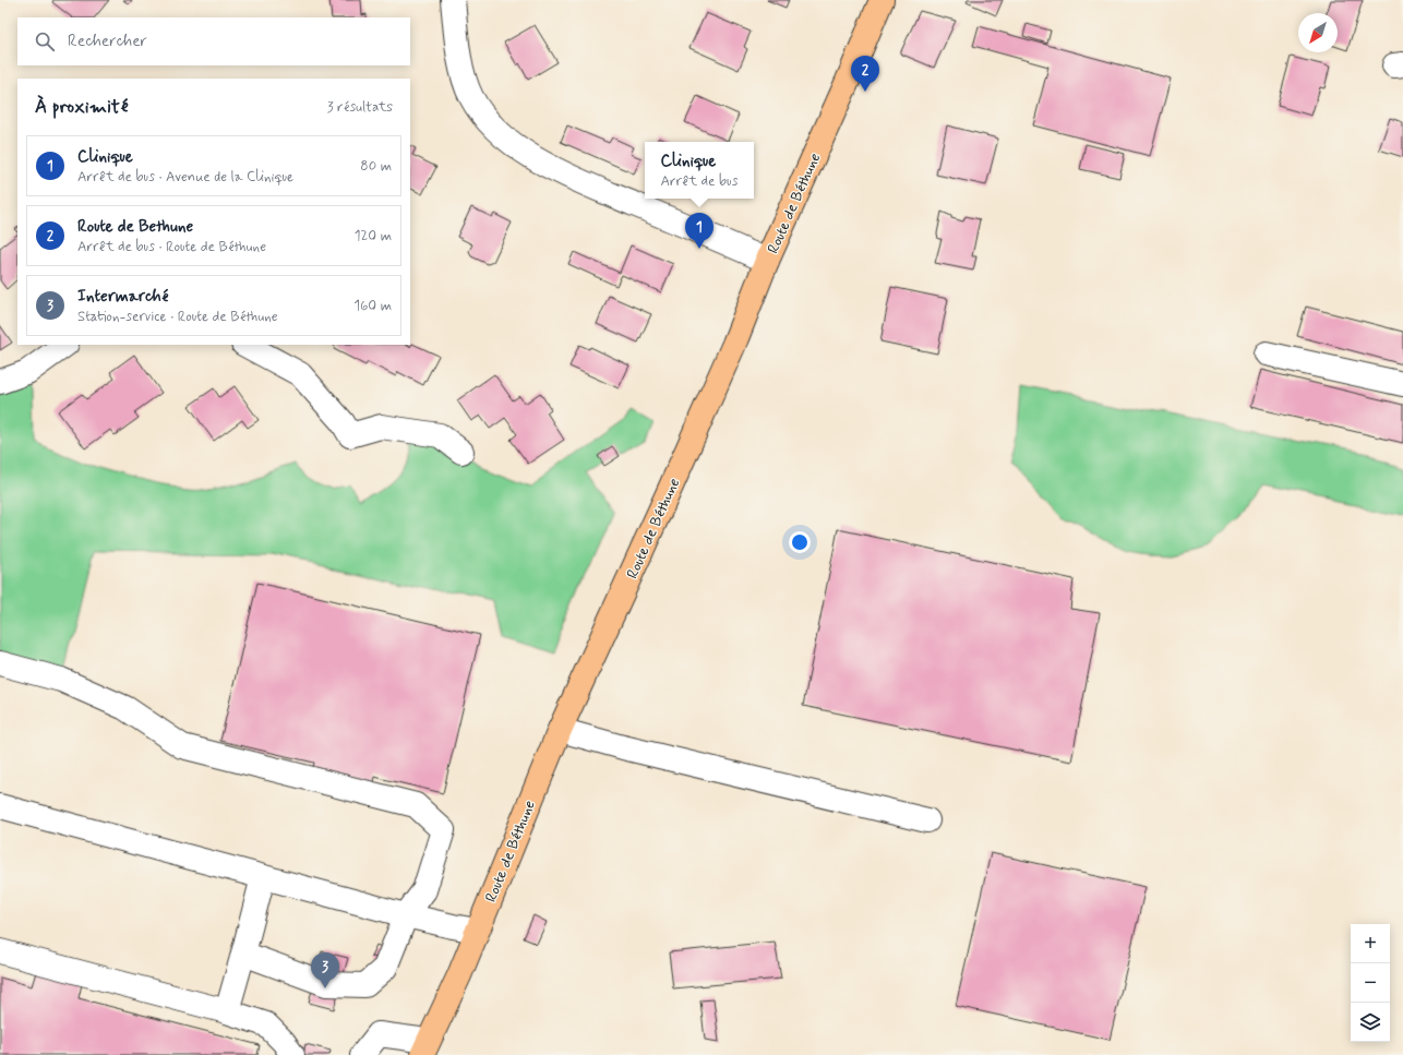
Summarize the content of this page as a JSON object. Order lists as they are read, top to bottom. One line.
{"streets":{"main road":["Route de Béthune"]},"north":"bottom left","page":{"search":"Rechercher","pins":["2","1","3"],"heading":["À proximité","3 résultats"],"list":[{"mark":"1","name":"Clinique","note":"Arrêt de bus · Avenue de la Clinique","value":"80 m"},{"mark":"2","name":"Route de Bethune","note":"Arrêt de bus · Route de Béthune","value":"120 m"},{"mark":"3","name":"Intermarché","note":"Station-service · Route de Béthune","value":"160 m"}],"popup":["Clinique","Arrêt de bus"],"map_buttons":["+","−"]}}
